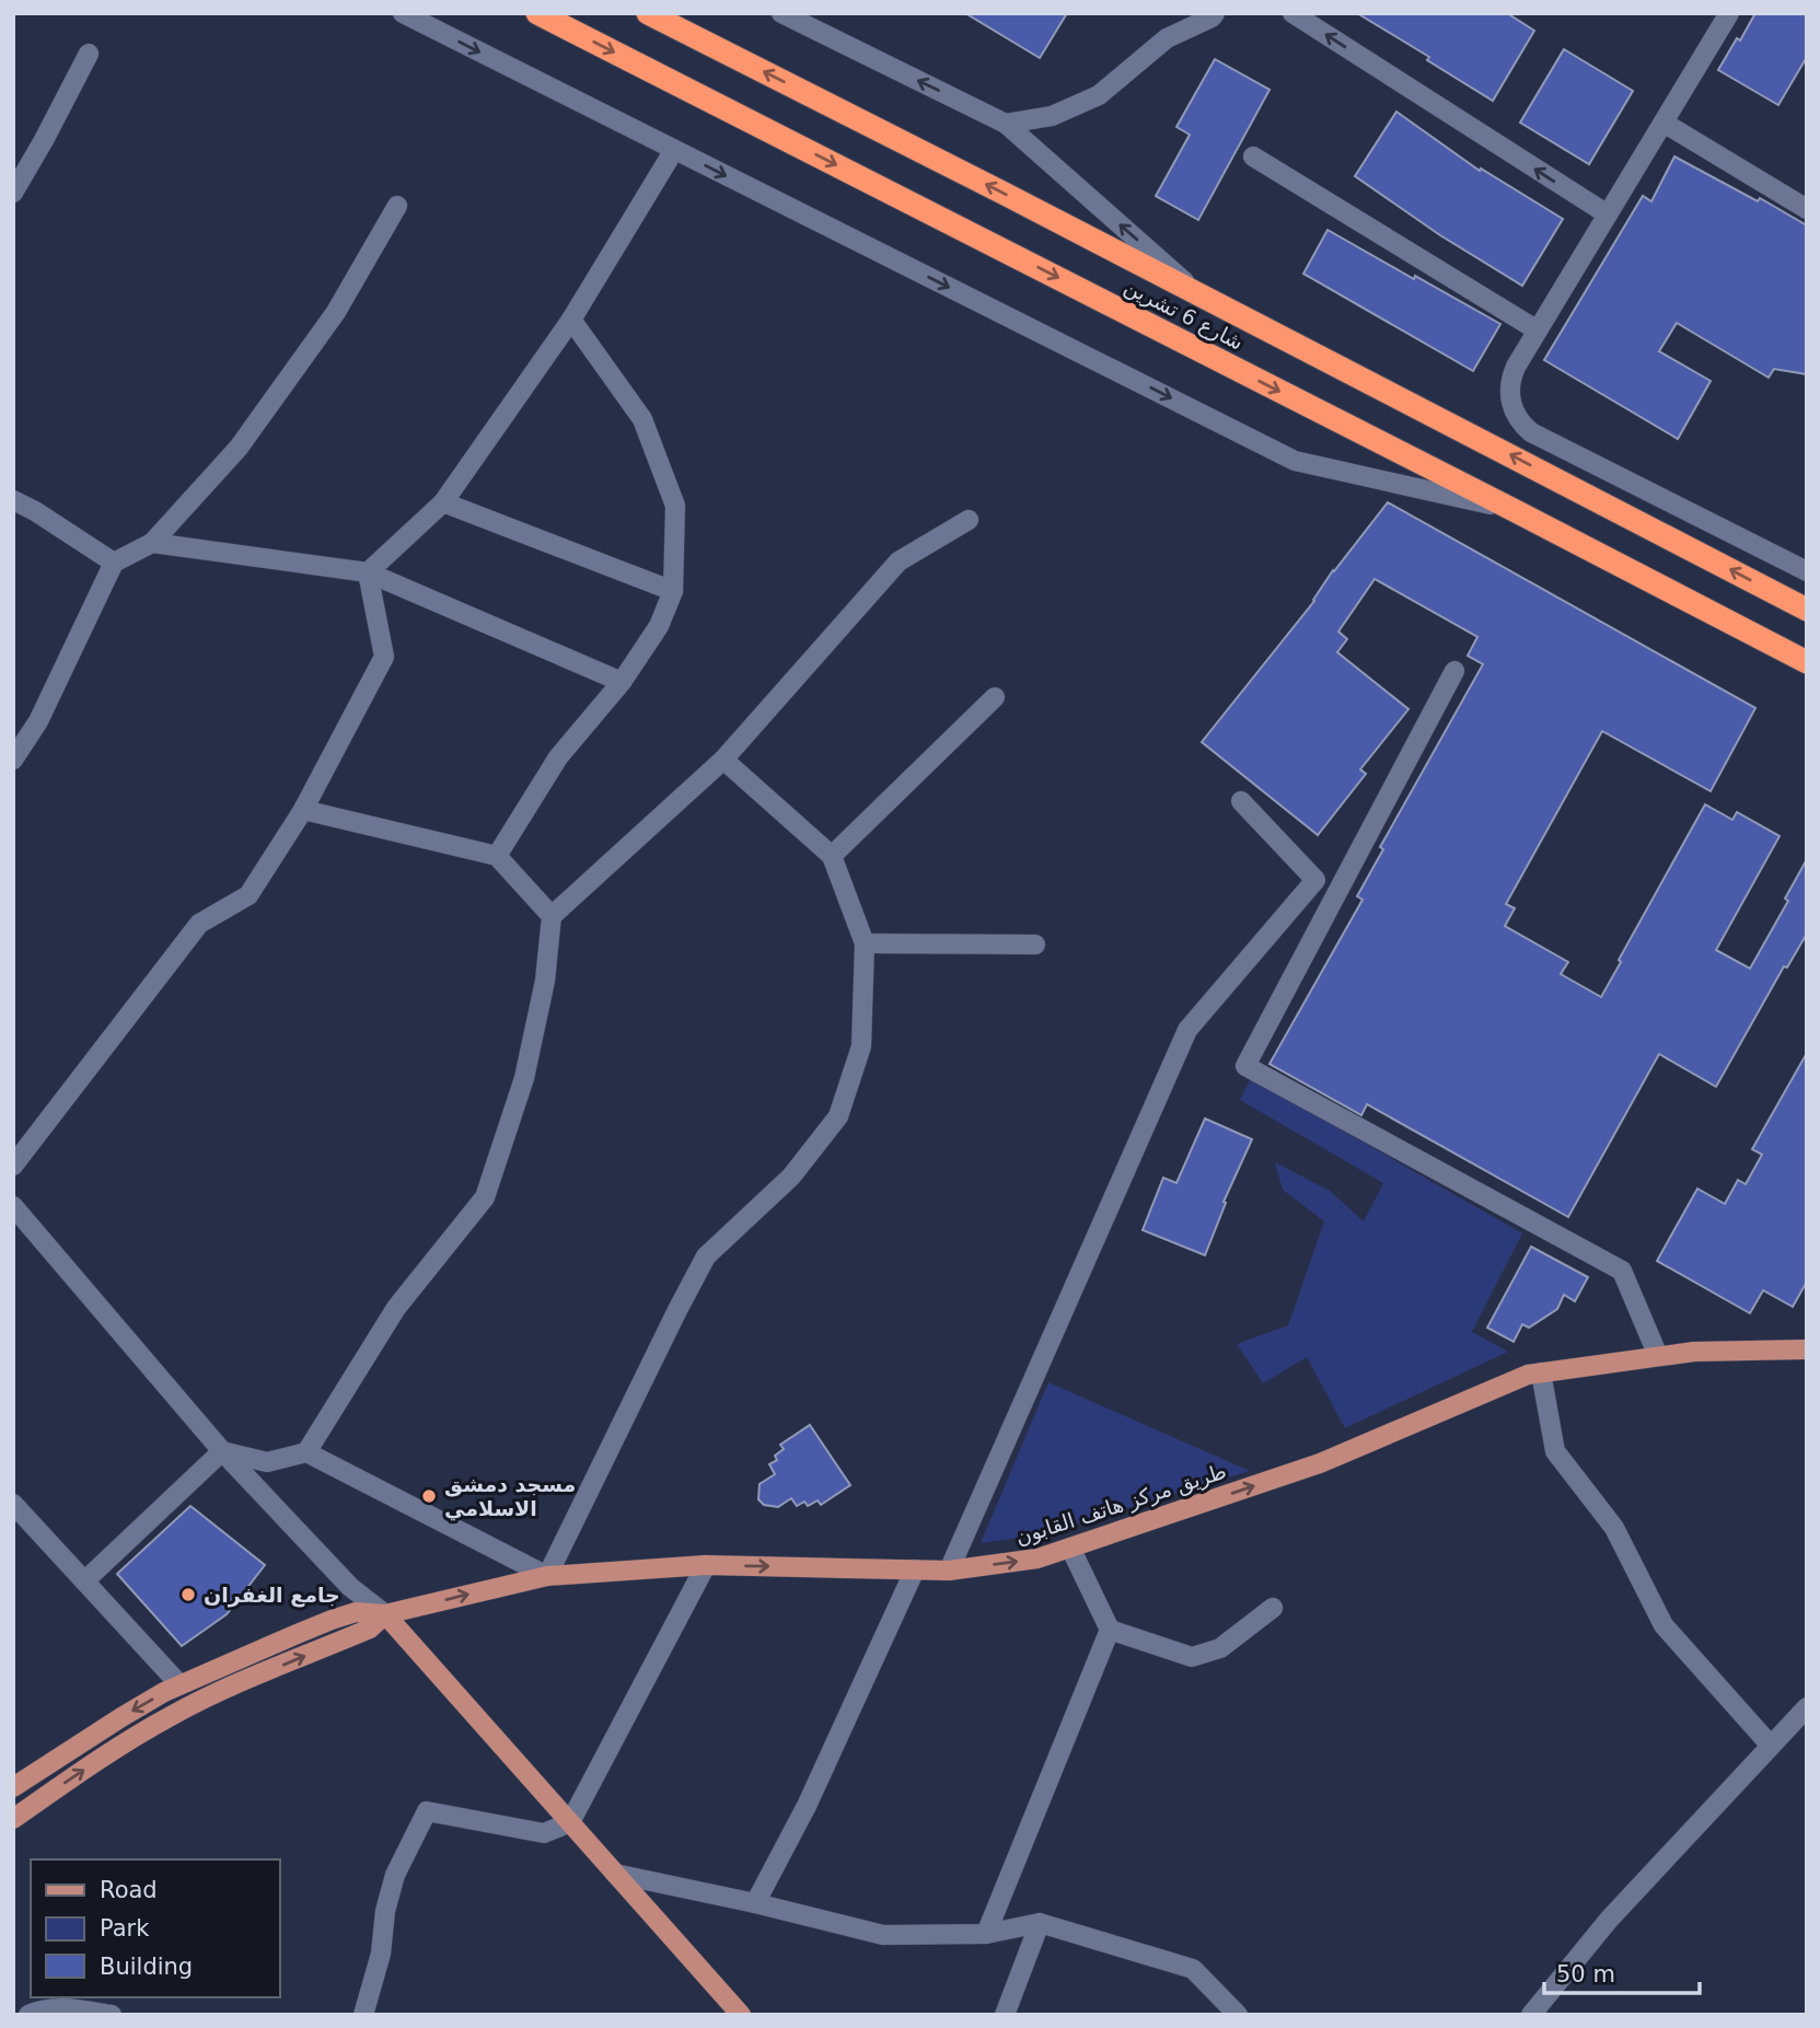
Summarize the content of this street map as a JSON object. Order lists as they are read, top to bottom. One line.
{"streets":{"highway":["شارع 6 تشرين"],"main road":["طريق مركز هاتف القابون"]},"one_way":["طريق مركز هاتف القابون"],"places":["مسجد دمشق الاسلامي","جامع الغفران"],"legend":["Road","Park","Building"],"scale_bar":"50 m"}
